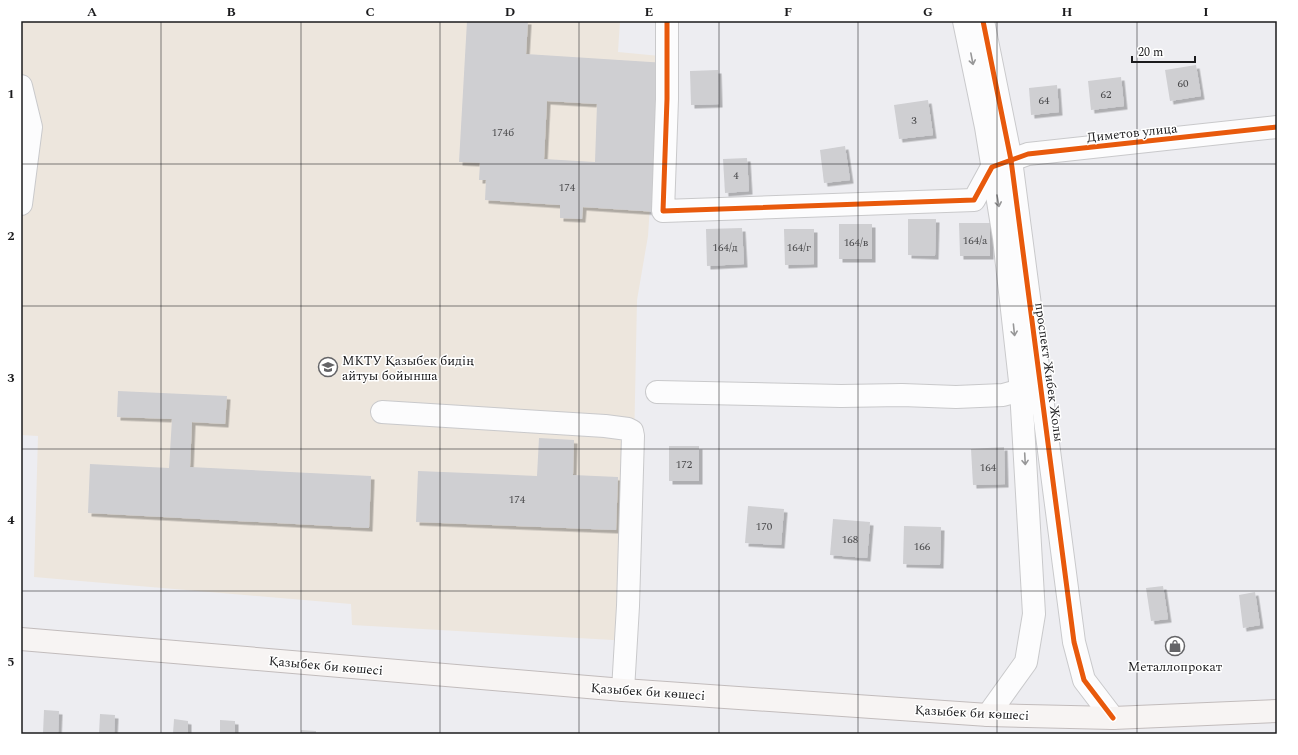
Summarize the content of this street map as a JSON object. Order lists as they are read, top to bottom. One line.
{"streets":{"main road":["Қазыбек би көшесі"],"street":["Диметов улица","проспект Жибек Жолы"]},"crossings":[["Диметов улица","проспект Жибек Жолы"],["проспект Жибек Жолы","Қазыбек би көшесі"]],"places":{"school or university":["МКТУ Қазыбек бидің айтуы бойынша"],"shop":["Металлопрокат"]},"house_numbers":["60","62","64","3","174б","4","174","164/а","164/в","164/д","164/г","172","164","174","170","168","166"],"scale_bar":"20 m","grid":{"columns":["A","B","C","D","E","F","G","H","I"],"rows":["1","2","3","4","5"]}}
